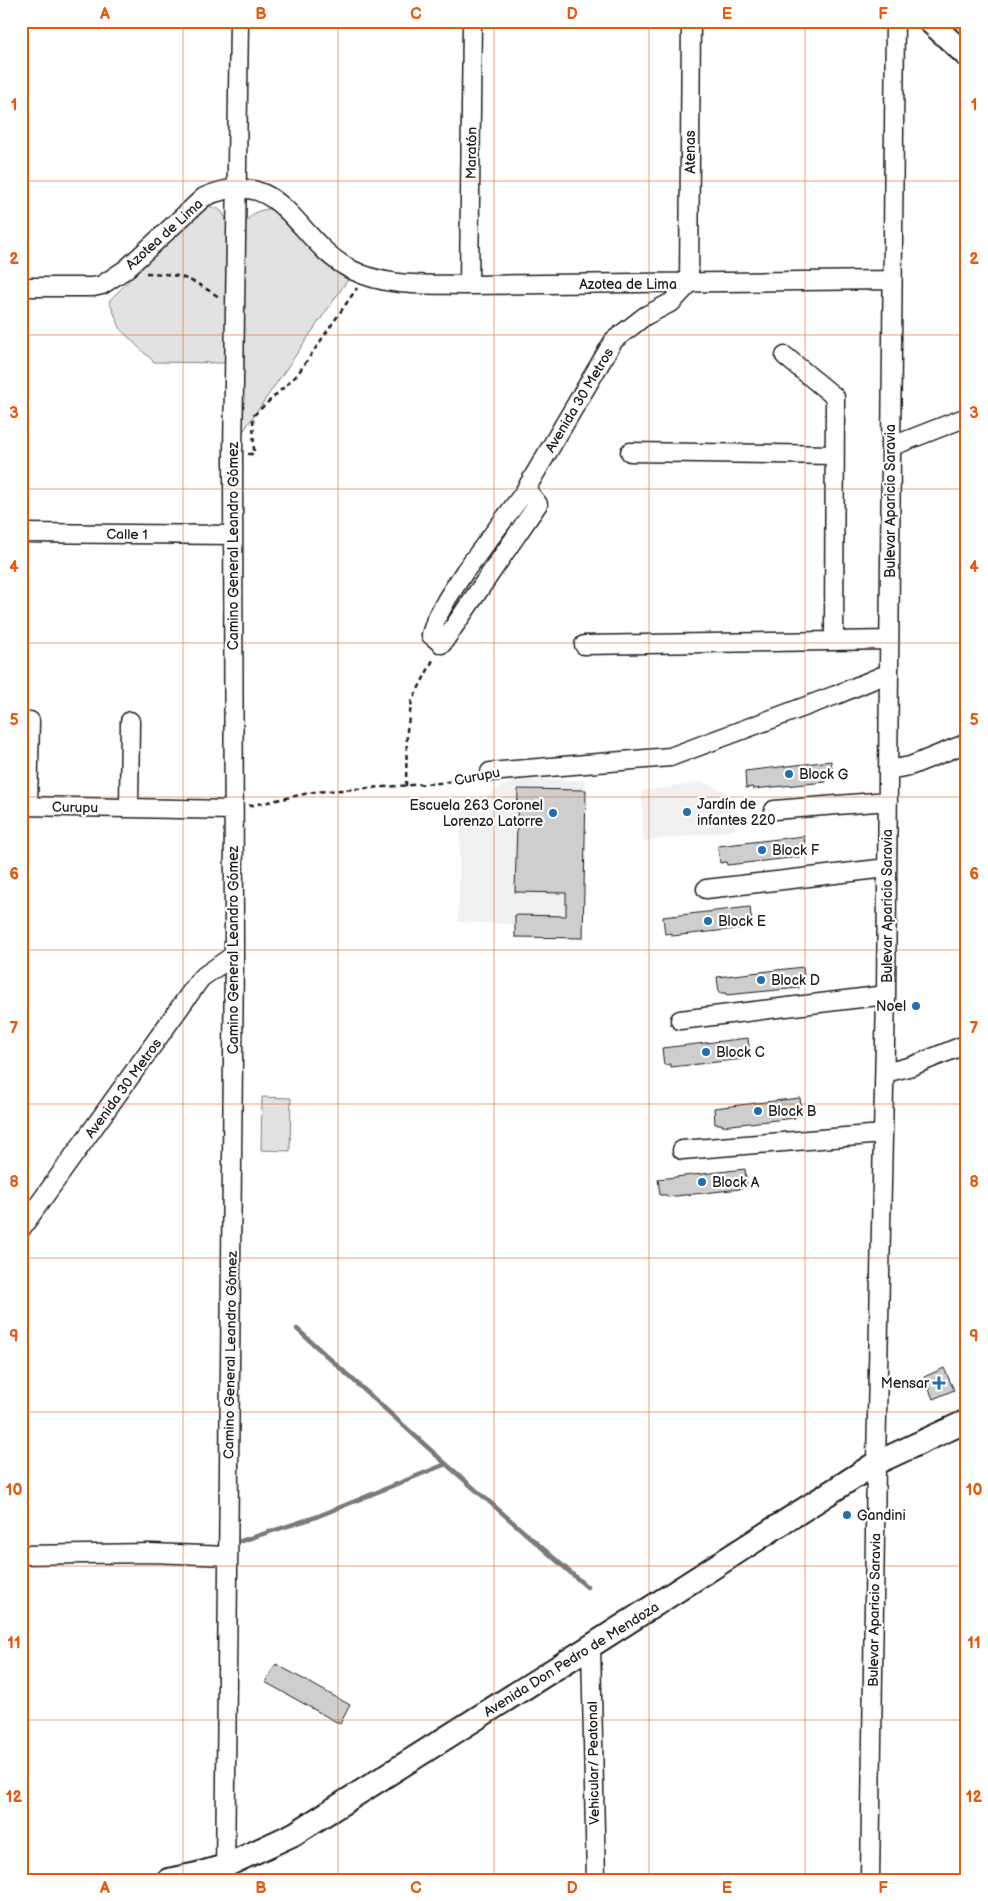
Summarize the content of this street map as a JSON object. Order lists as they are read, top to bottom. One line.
{"streets":{"main road":["Avenida Don Pedro de Mendoza"],"street":["Atenas","Maratón","Azotea de Lima","Avenida 30 Metros","Bulevar Aparicio Saravia","Calle 1","Camino General Leandro Gómez","Curupu","Vehicular/ Peatonal"]},"crossings":[["Atenas","Azotea de Lima"],["Atenas","Avenida 30 Metros"],["Maratón","Azotea de Lima"],["Azotea de Lima","Avenida 30 Metros"],["Azotea de Lima","Bulevar Aparicio Saravia"],["Azotea de Lima","Camino General Leandro Gómez"],["Avenida 30 Metros","Camino General Leandro Gómez"],["Bulevar Aparicio Saravia","Curupu"],["Bulevar Aparicio Saravia","Avenida Don Pedro de Mendoza"],["Calle 1","Camino General Leandro Gómez"],["Camino General Leandro Gómez","Curupu"],["Camino General Leandro Gómez","Avenida Don Pedro de Mendoza"],["Avenida Don Pedro de Mendoza","Vehicular/ Peatonal"]],"places":{"other":["Block G","Jardín de infantes 220","Escuela 263 Coronel Lorenzo Latorre","Block F","Block E","Block D","Noel","Block C","Block B","Block A","Gandini"],"health":["Mensar"]},"grid":{"columns":["A","B","C","D","E","F"],"rows":["1","2","3","4","5","6","7","8","9","10","11","12"]}}
